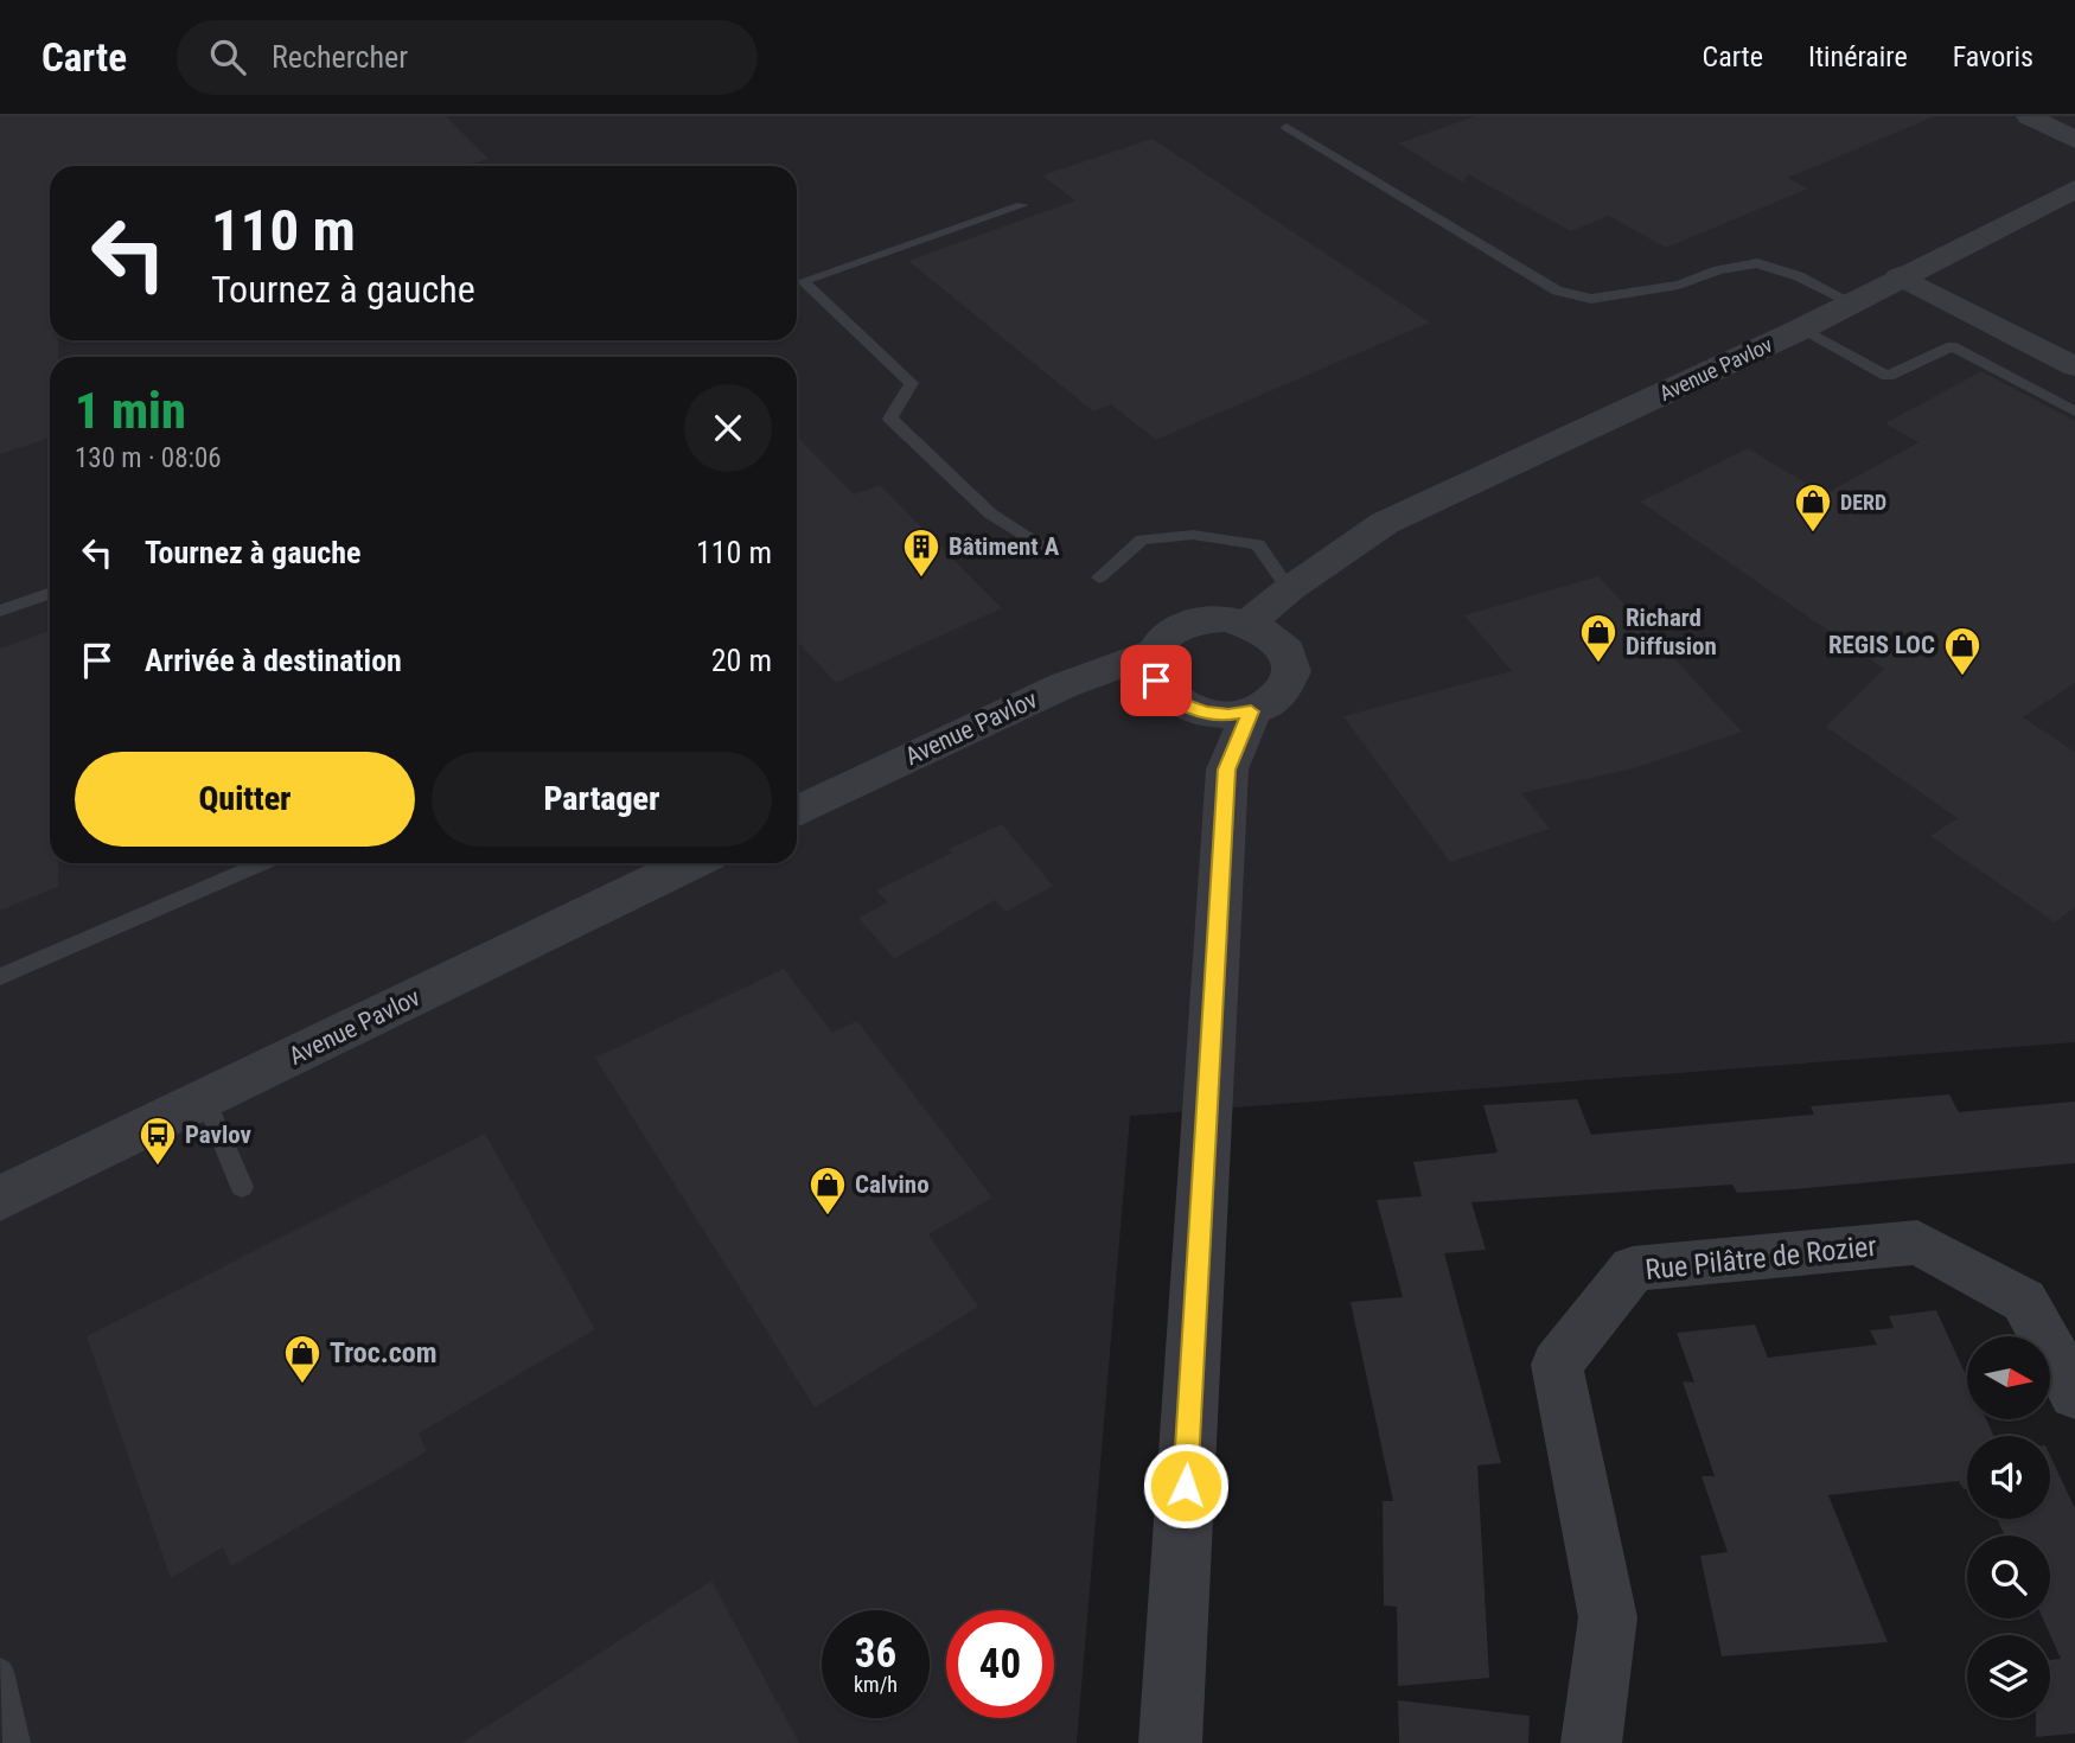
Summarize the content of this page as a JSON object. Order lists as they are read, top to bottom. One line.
{"streets":{"street":["Avenue Pavlov","Rue Pilâtre de Rozier"]},"places":{"shop":["DERD","Richard Diffusion","REGIS LOC","Calvino","Troc.com"],"building":["Bâtiment A"],"bus stop":["Pavlov"]},"north":"right","page":{"header":"Carte","search":"Rechercher","nav":["Carte","Itinéraire","Favoris"],"turn":["110 m","Tournez à gauche"],"heading":["1 min","130 m · 08:06"],"list":[{"name":"Tournez à gauche","value":"110 m"},{"name":"Arrivée à destination","value":"20 m"}],"buttons":["Quitter","Partager"],"speed":"36 km/h","limit":"40"}}
